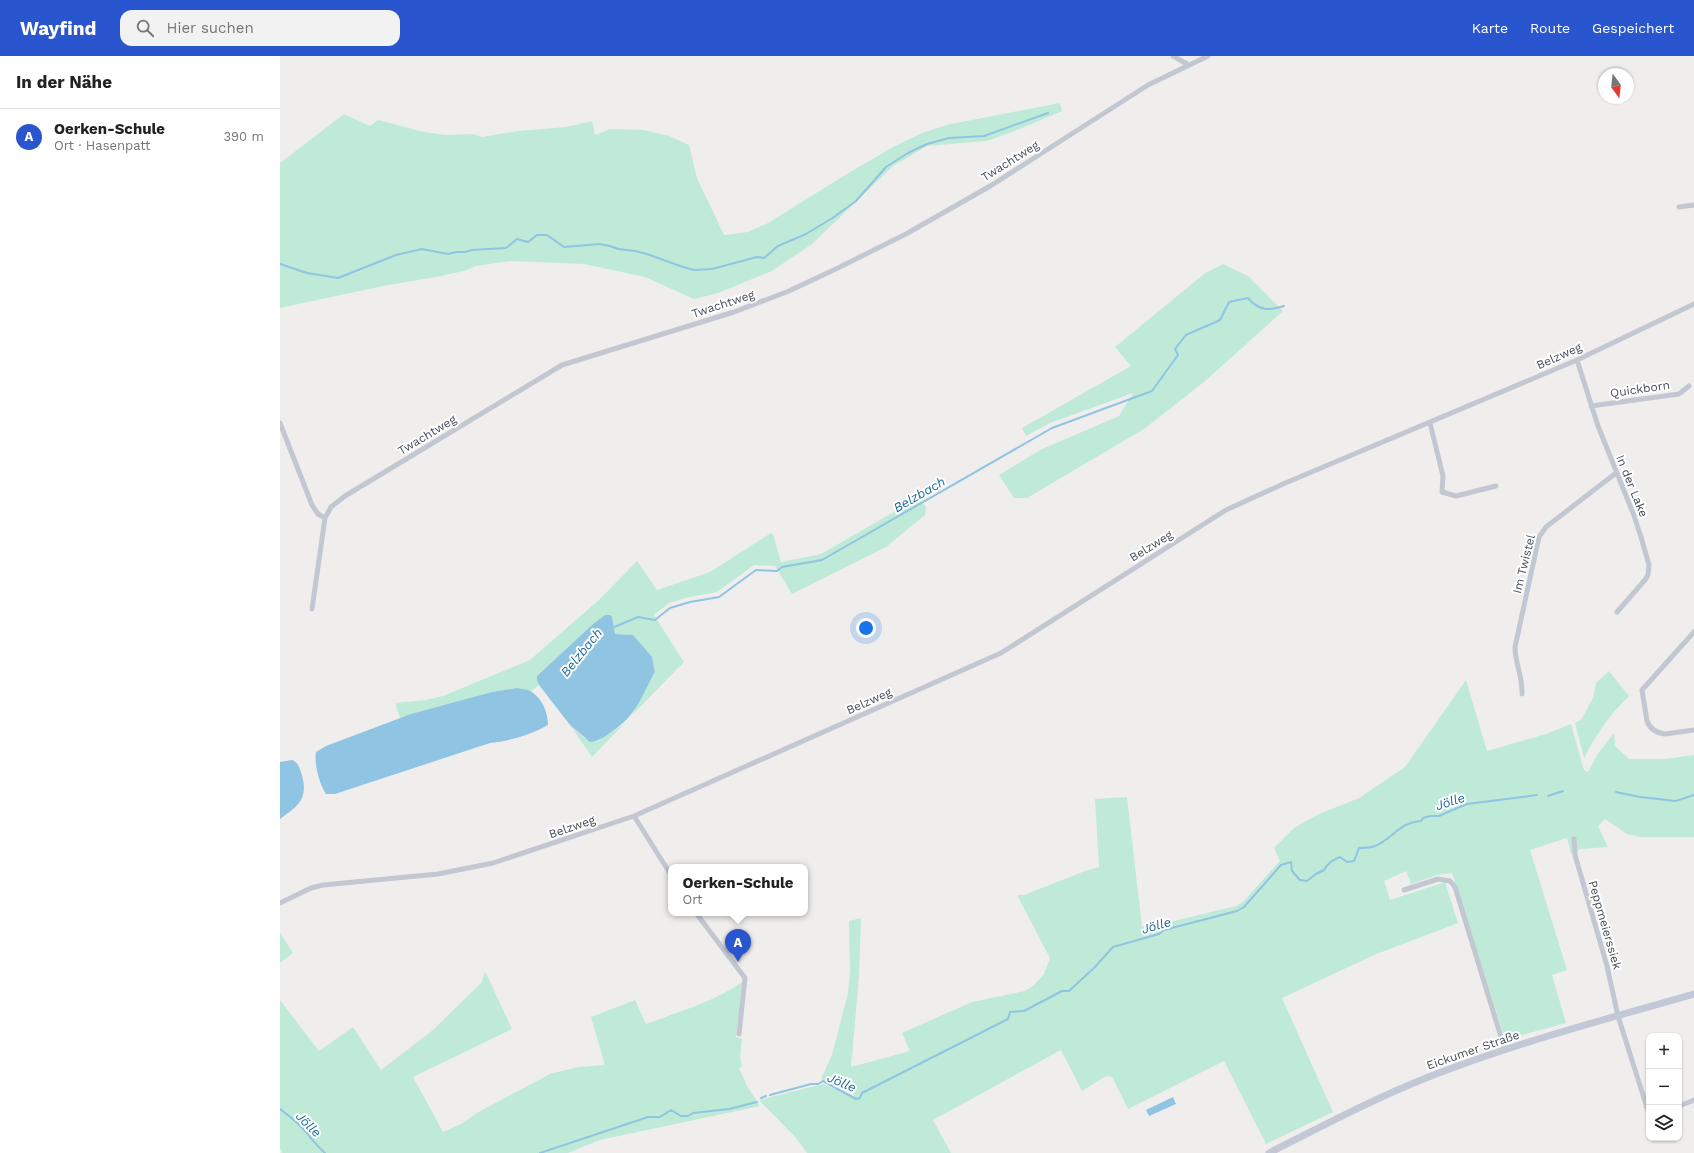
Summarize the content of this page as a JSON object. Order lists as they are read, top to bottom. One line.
{"streets":{"main road":["Eickumer Straße"],"street":["Twachtweg","Belzweg","Quickborn","In der Lake","Im Twistel","Peppmeierssiek"]},"crossings":[["Belzweg","In der Lake"],["Quickborn","In der Lake"],["In der Lake","Im Twistel"],["Peppmeierssiek","Eickumer Straße"]],"water":["Belzbach","Jölle"],"north":"bottom","page":{"header":"Wayfind","search":"Hier suchen","nav":["Karte","Route","Gespeichert"],"heading":"In der Nähe","list":[{"mark":"A","name":"Oerken-Schule","note":"Ort · Hasenpatt","value":"390 m"}],"popup":["Oerken-Schule","Ort"],"pins":"A","map_buttons":["+","−"]}}
